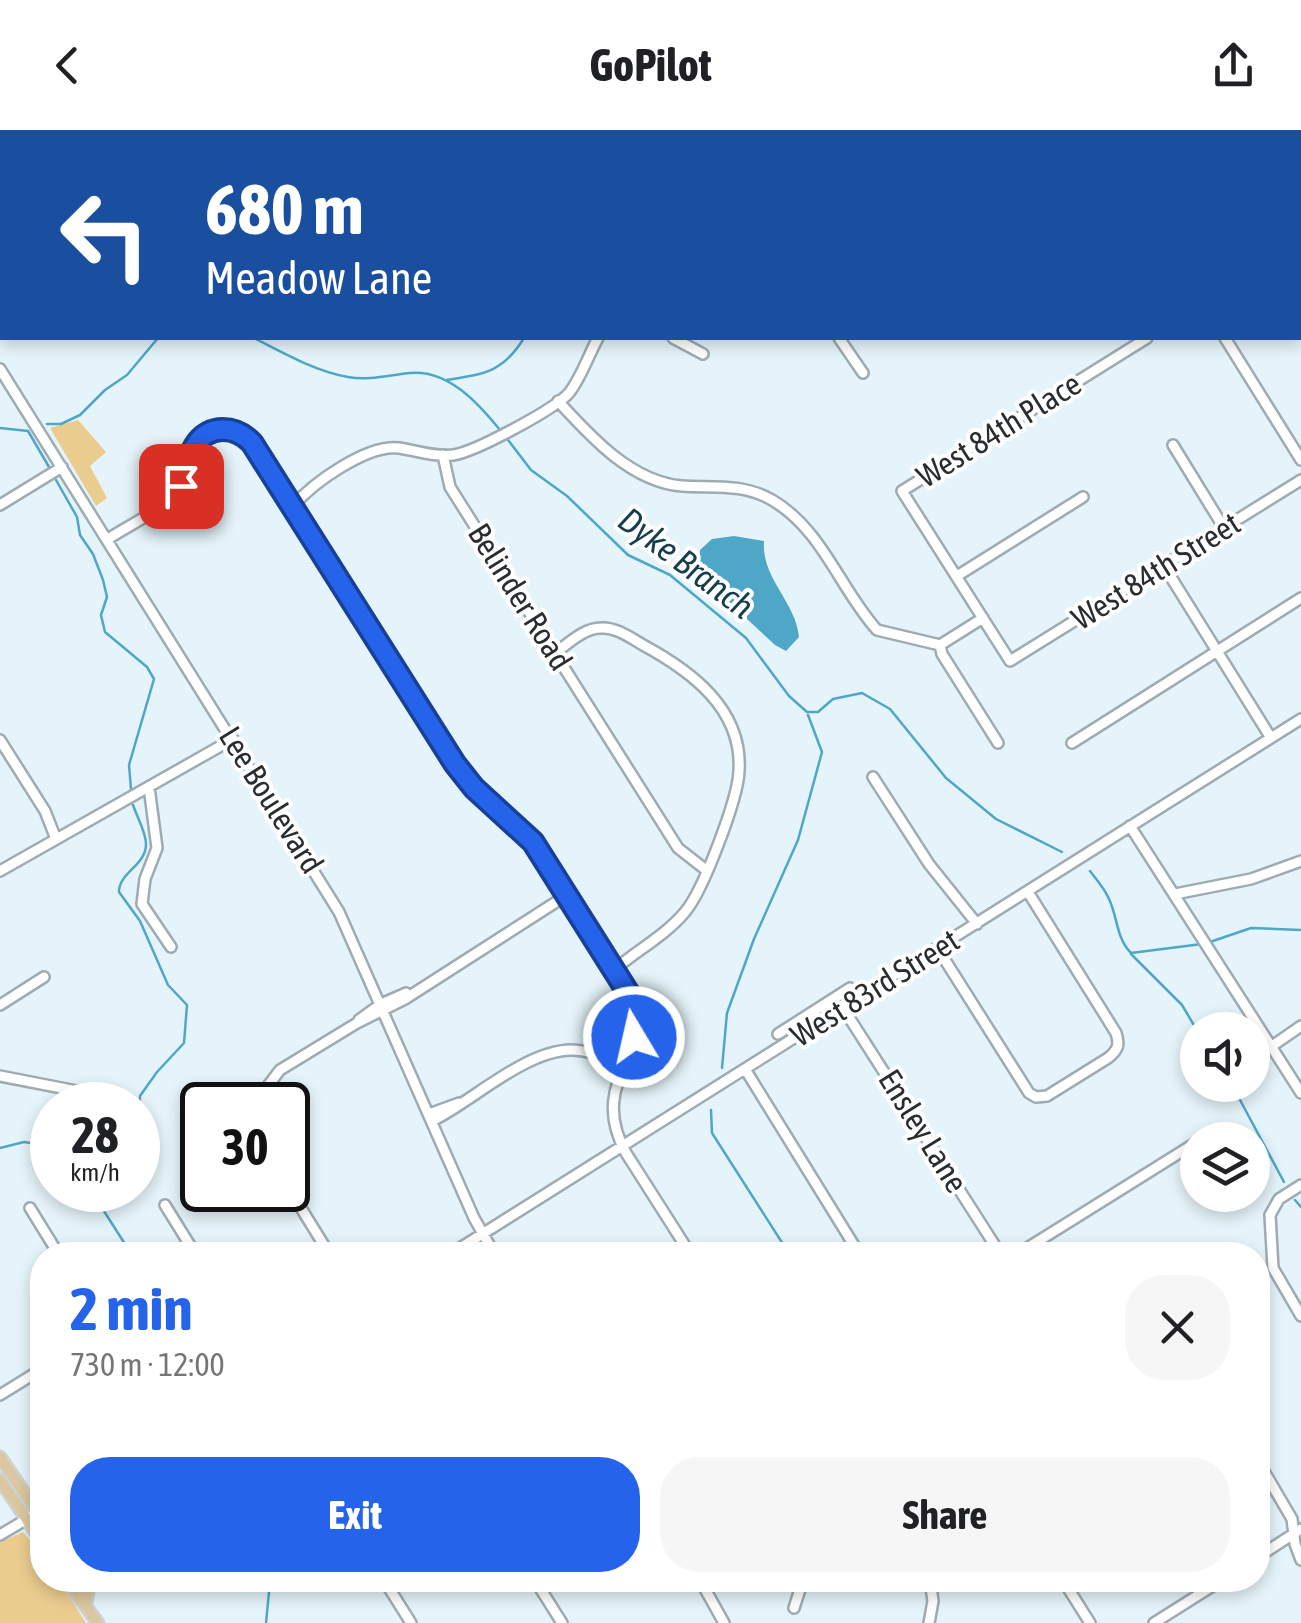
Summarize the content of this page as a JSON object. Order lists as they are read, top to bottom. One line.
{"streets":{"street":["West 84th Place","West 84th Street","Belinder Road","Lee Boulevard","West 83rd Street","Ensley Lane"]},"crossings":[["Lee Boulevard","West 83rd Street"],["West 83rd Street","Ensley Lane"]],"water":["Dyke Branch"],"page":{"header":"GoPilot","turn":["680 m","Meadow Lane"],"speed":"28 km/h","limit":"30","heading":["2 min","730 m · 12:00"],"buttons":["Exit","Share"]}}
